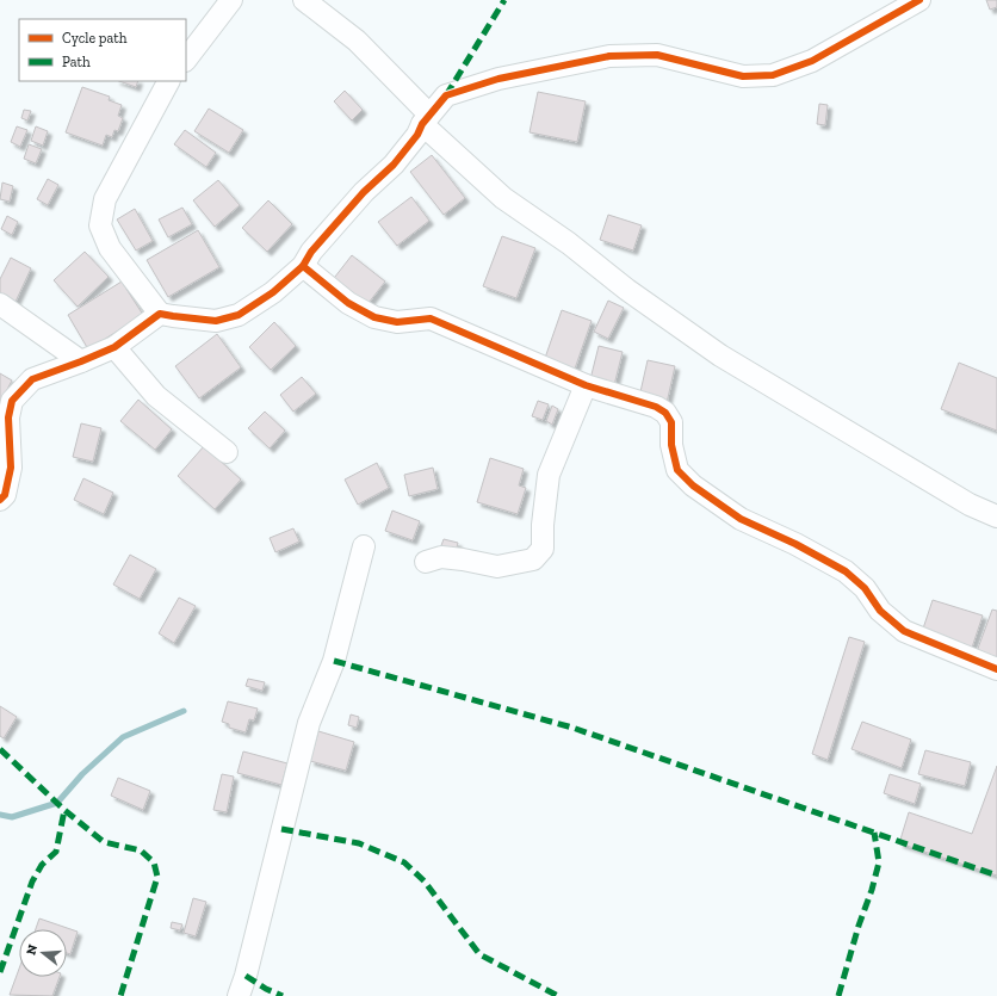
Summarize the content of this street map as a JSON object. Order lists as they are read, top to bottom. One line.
{"legend":["Cycle path","Path"],"north":"left"}
